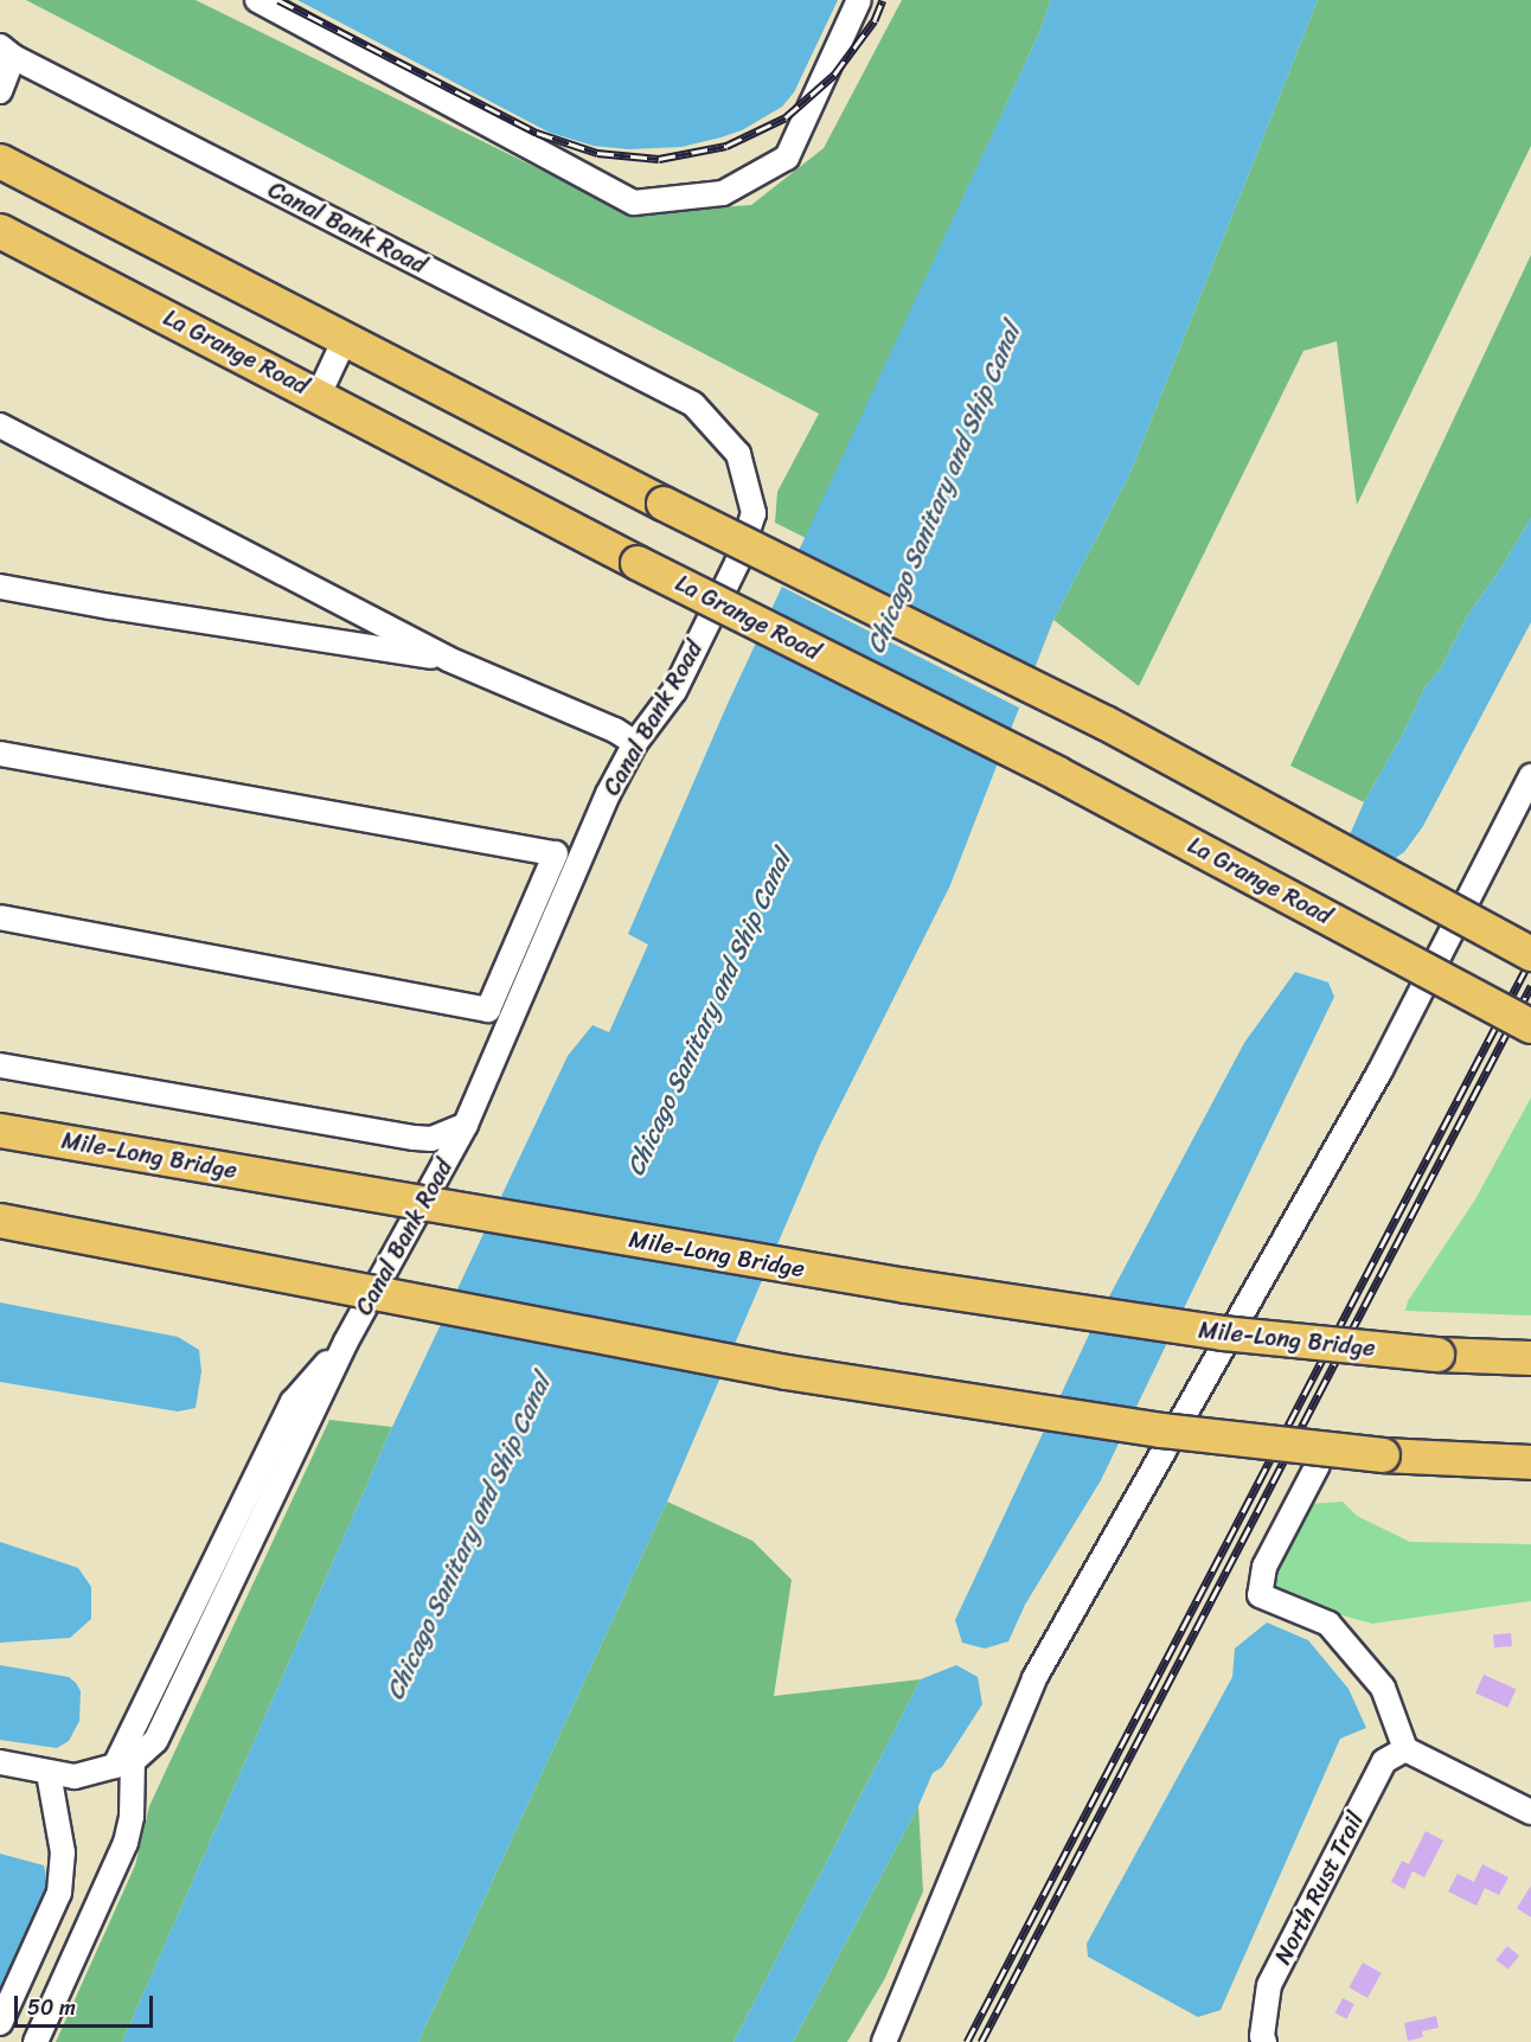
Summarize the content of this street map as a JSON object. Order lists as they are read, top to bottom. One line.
{"streets":{"highway":["La Grange Road","Mile-Long Bridge"],"street":["Canal Bank Road","North Rust Trail"]},"water":["Chicago Sanitary and Ship Canal"],"scale_bar":"50 m"}
